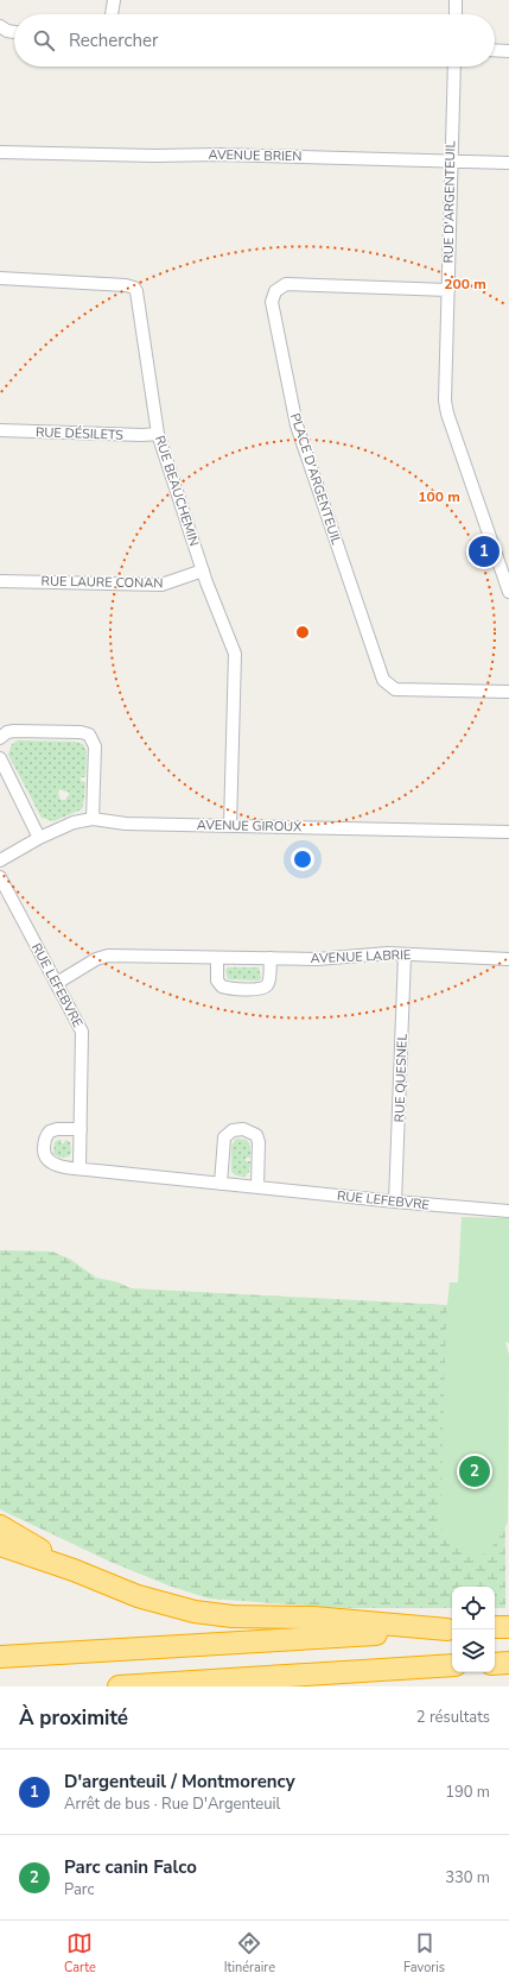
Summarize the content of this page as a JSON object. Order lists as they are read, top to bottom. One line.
{"streets":{"street":["AVENUE BRIEN","RUE D'ARGENTEUIL","RUE DÉSILETS","PLACE D'ARGENTEUIL","RUE BEAUCHEMIN","RUE LAURE CONAN","AVENUE GIROUX","AVENUE LABRIE","RUE LEFEBVRE","RUE QUESNEL"]},"crossings":[["AVENUE BRIEN","RUE D'ARGENTEUIL"],["RUE D'ARGENTEUIL","PLACE D'ARGENTEUIL"],["RUE DÉSILETS","RUE BEAUCHEMIN"],["RUE BEAUCHEMIN","RUE LAURE CONAN"],["RUE BEAUCHEMIN","AVENUE GIROUX"],["AVENUE LABRIE","RUE LEFEBVRE"],["AVENUE LABRIE","RUE QUESNEL"],["RUE LEFEBVRE","RUE QUESNEL"]],"page":{"search":"Rechercher","pins":["1","2"],"heading":["À proximité","2 résultats"],"list":[{"mark":"1","name":"D'argenteuil / Montmorency","note":"Arrêt de bus · Rue D'Argenteuil","value":"190 m"},{"mark":"2","name":"Parc canin Falco","note":"Parc","value":"330 m"}],"nav":["Carte","Itinéraire","Favoris"]},"rings":["200 m","100 m"]}
